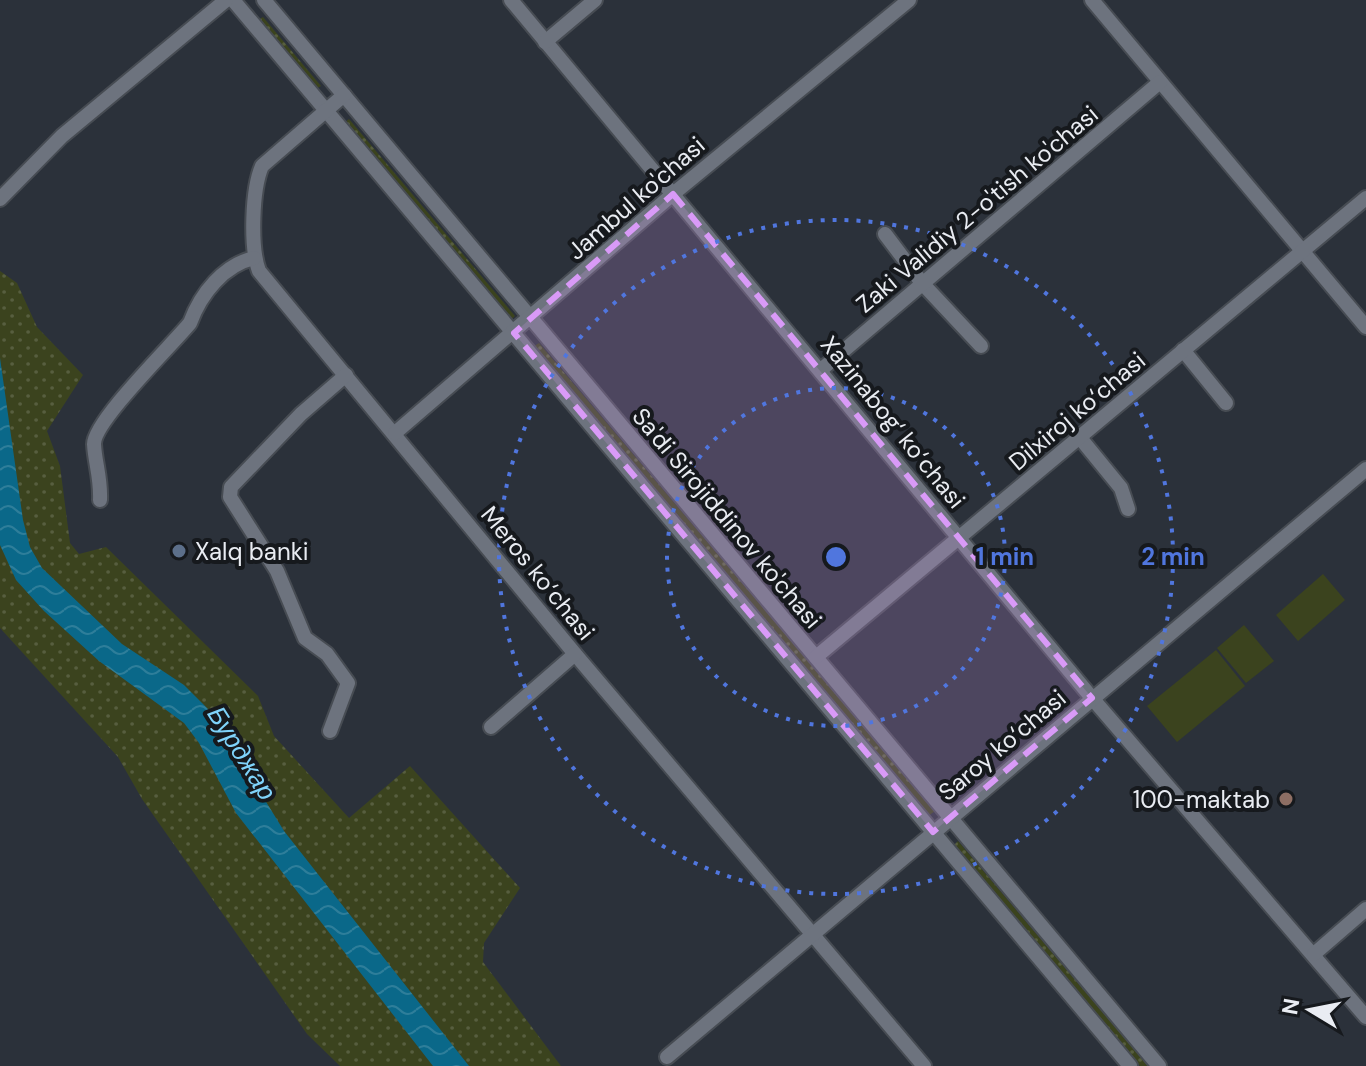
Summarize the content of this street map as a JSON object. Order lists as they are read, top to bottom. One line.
{"streets":{"street":["Jambul ko'chasi","Zaki Validiy 2-o'tish ko'chasi","Dilxiroj ko‘chasi","Xazinabog‘ ko‘chasi","Sa'di Sirojiddinov ko'chasi","Meros ko‘chasi","Saroy ko‘chasi"]},"crossings":[["Jambul ko'chasi","Xazinabog‘ ko‘chasi"],["Jambul ko'chasi","Sa'di Sirojiddinov ko'chasi"],["Jambul ko'chasi","Meros ko‘chasi"],["Zaki Validiy 2-o'tish ko'chasi","Xazinabog‘ ko‘chasi"],["Dilxiroj ko‘chasi","Xazinabog‘ ko‘chasi"],["Dilxiroj ko‘chasi","Sa'di Sirojiddinov ko'chasi"],["Xazinabog‘ ko‘chasi","Saroy ko‘chasi"],["Sa'di Sirojiddinov ko'chasi","Saroy ko‘chasi"],["Meros ko‘chasi","Saroy ko‘chasi"]],"water":["Бурджар"],"places":["Xalq banki","100-maktab"],"north":"left","rings":["1 min","2 min"]}
